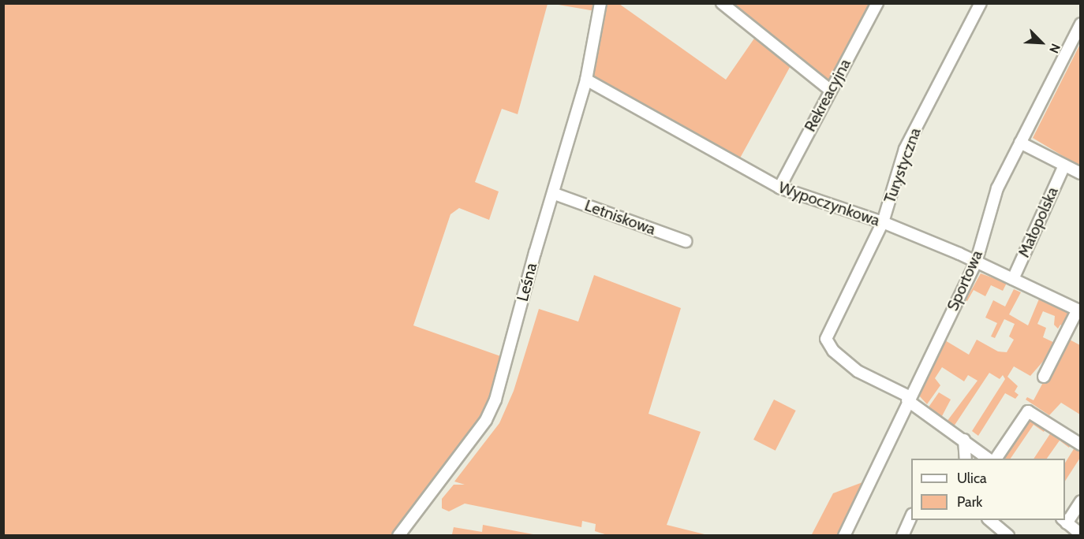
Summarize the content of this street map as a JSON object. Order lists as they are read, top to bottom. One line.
{"streets":{"street":["Rekreacyjna","Turystyczna","Wypoczynkowa","Letniskowa","Małopolska","Sportowa","Leśna"]},"crossings":[["Rekreacyjna","Wypoczynkowa"],["Turystyczna","Wypoczynkowa"],["Turystyczna","Sportowa"],["Wypoczynkowa","Małopolska"],["Wypoczynkowa","Sportowa"],["Wypoczynkowa","Leśna"],["Letniskowa","Leśna"]],"legend":["Ulica","Park"],"north":"bottom right"}
